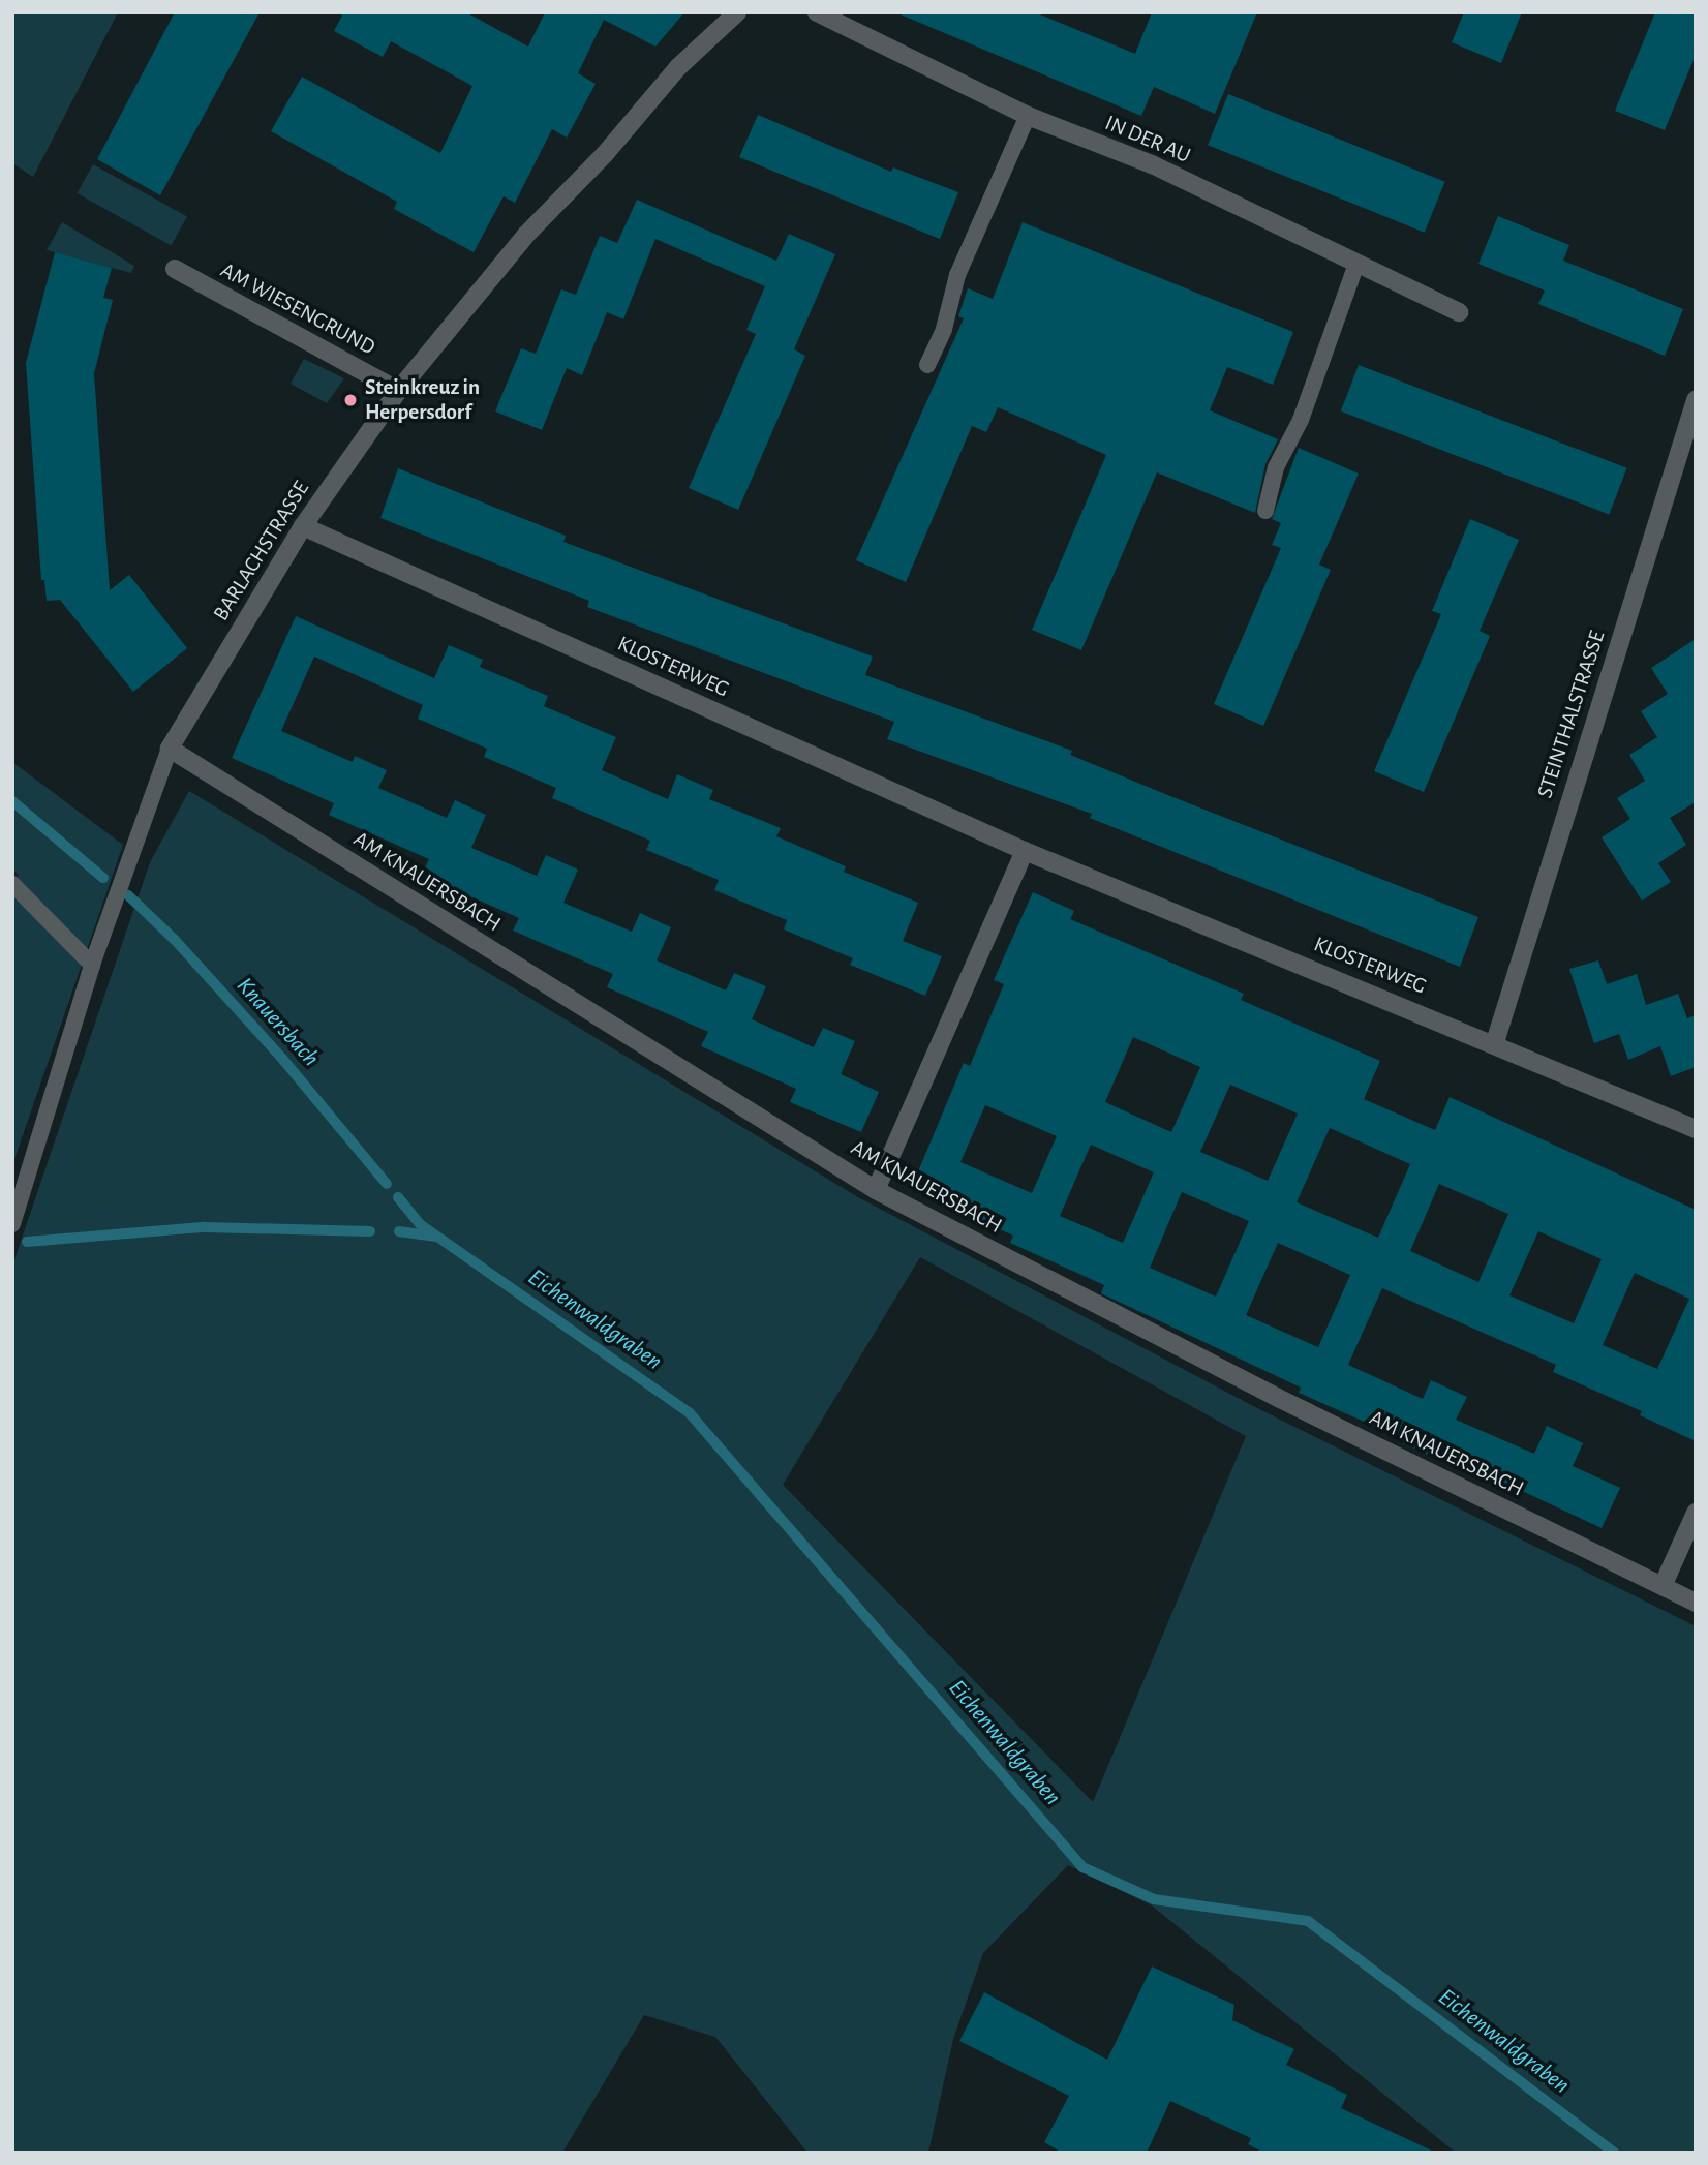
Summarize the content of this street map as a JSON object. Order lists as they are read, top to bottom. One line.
{"streets":{"street":["IN DER AU","AM WIESENGRUND","BARLACHSTRASSE","KLOSTERWEG","STEINTHALSTRASSE","AM KNAUERSBACH"]},"crossings":[["AM WIESENGRUND","BARLACHSTRASSE"],["BARLACHSTRASSE","KLOSTERWEG"],["BARLACHSTRASSE","AM KNAUERSBACH"],["KLOSTERWEG","STEINTHALSTRASSE"]],"water":["Knauersbach","Eichenwaldgraben"],"places":["Steinkreuz in Herpersdorf"]}
